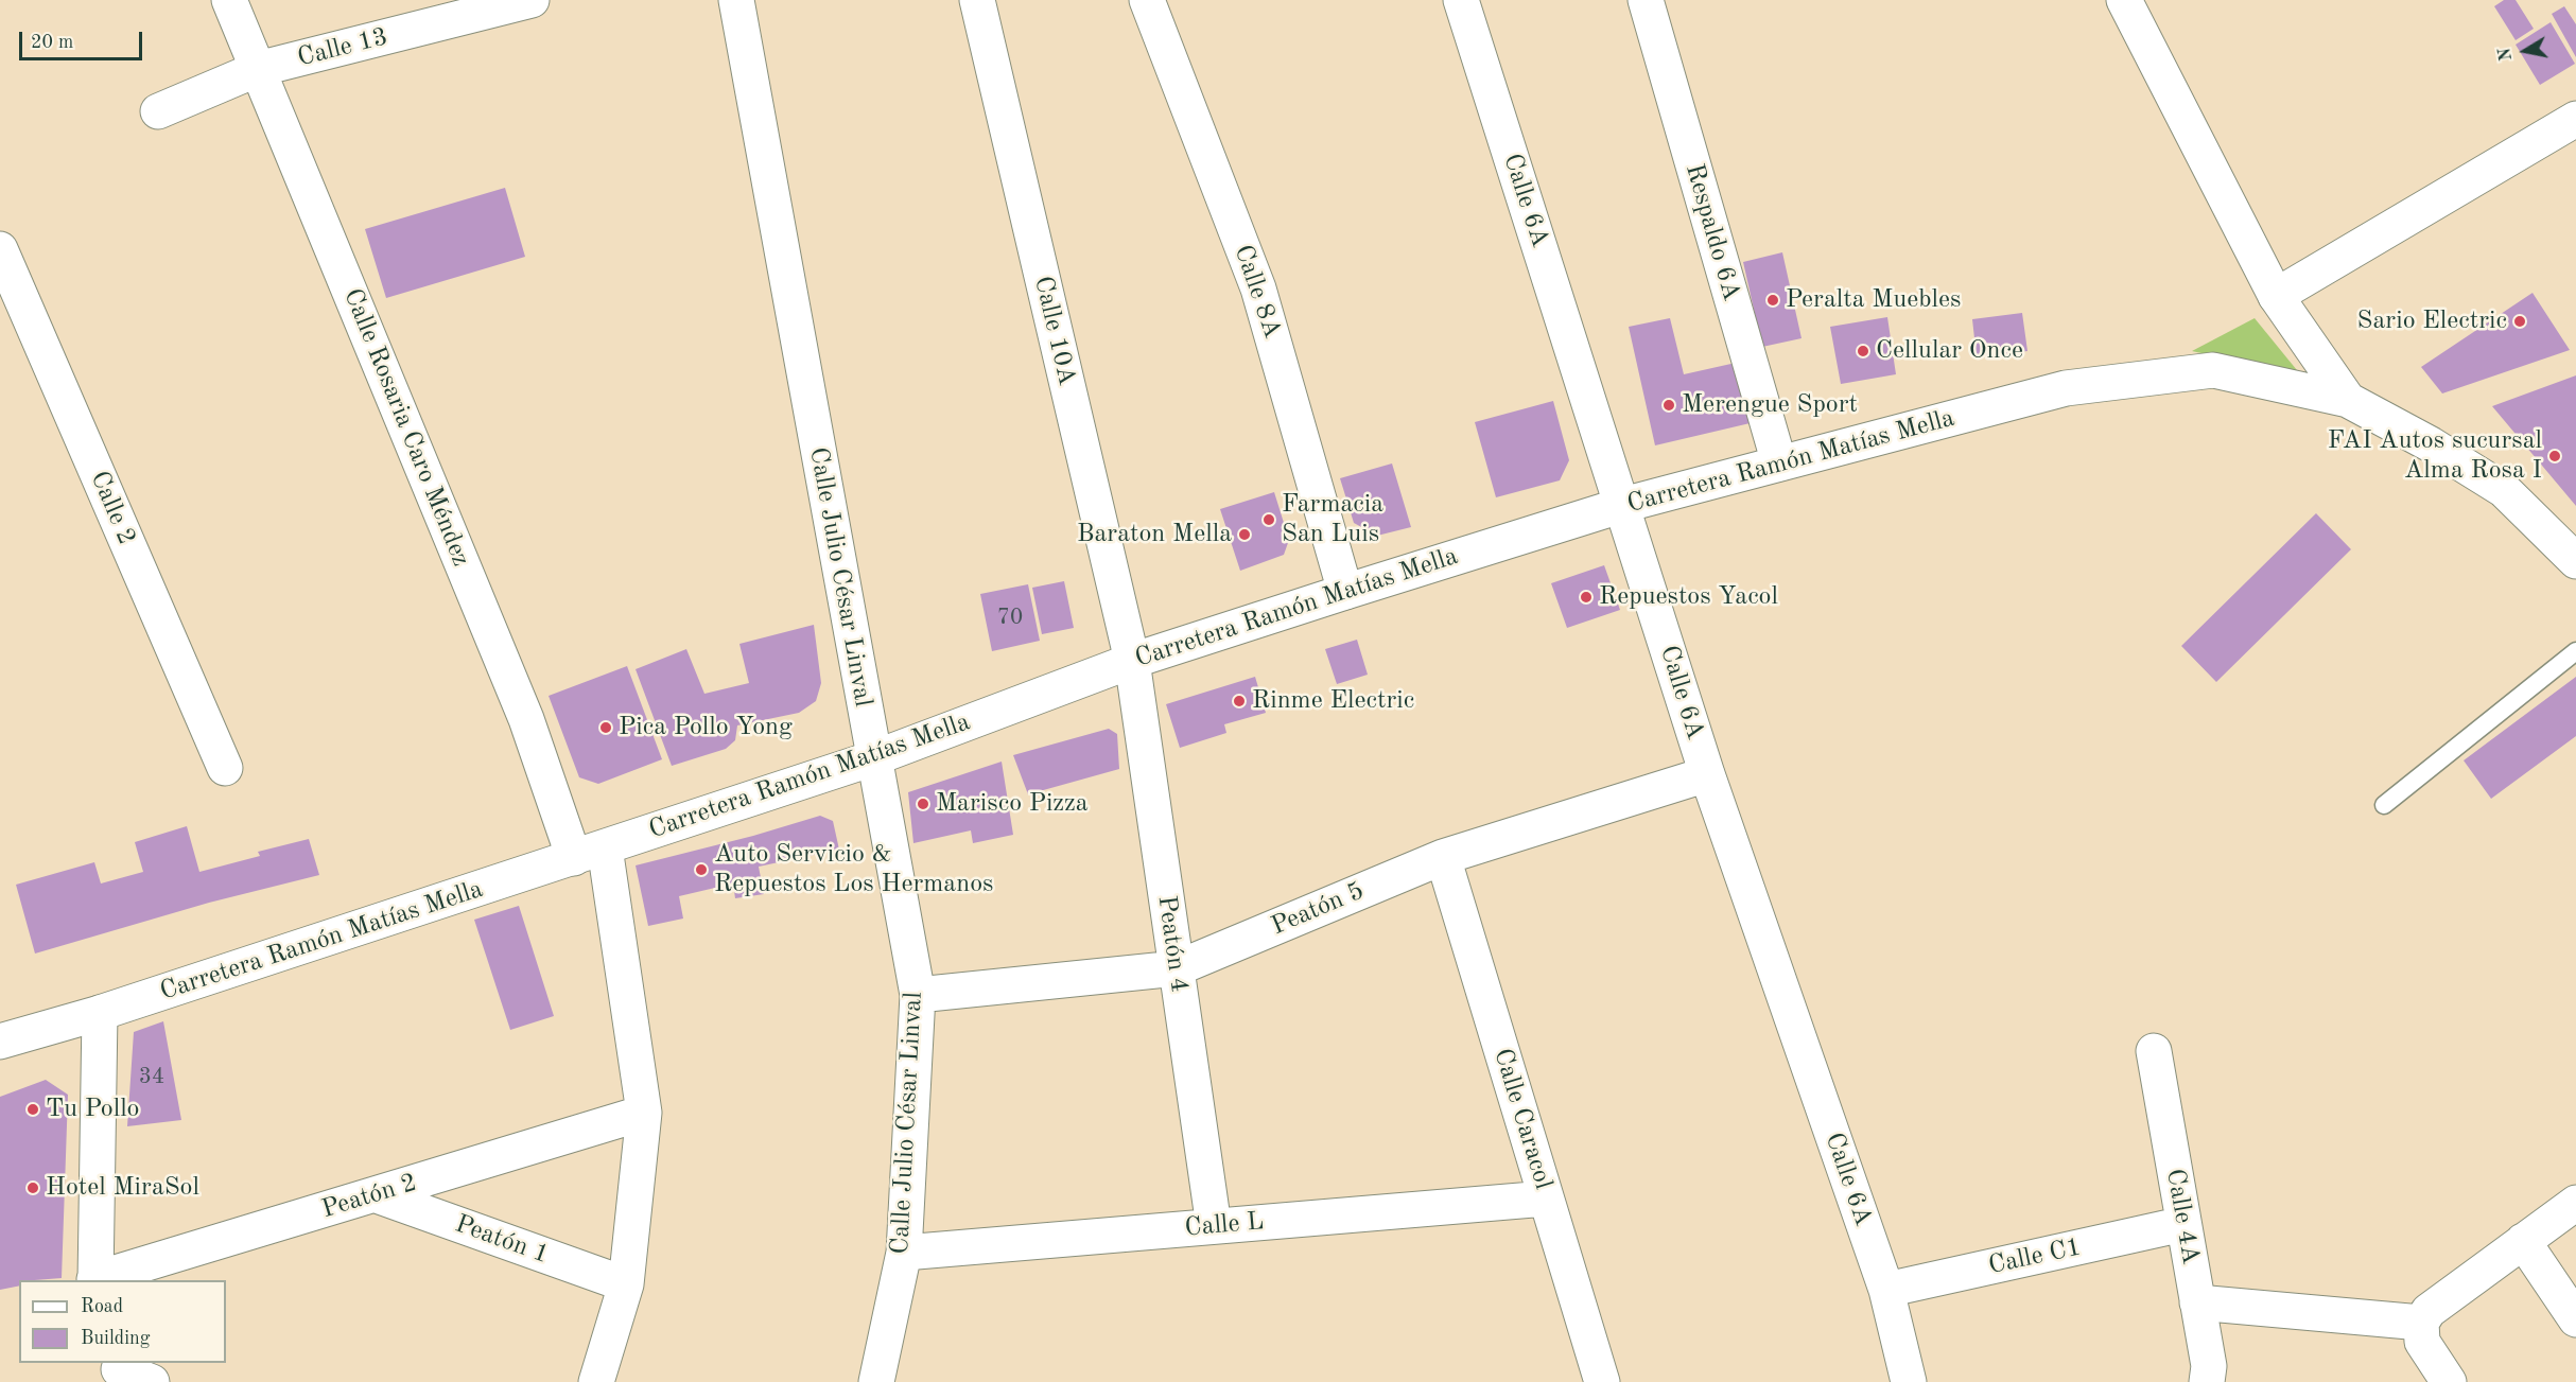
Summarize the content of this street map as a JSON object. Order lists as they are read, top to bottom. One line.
{"streets":{"street":["Calle 13","Calle 6A","Respaldo 6A","Calle 8A","Calle 10A","Calle Rosaria Caro Méndez","Carretera Ramón Matías Mella","Calle 2","Calle Julio César Linval","Peatón 5","Peatón 4","Calle Caracol","Peatón 2","Calle 4A","Calle L","Peatón 1","Calle C1"]},"crossings":[["Calle 13","Calle Rosaria Caro Méndez"],["Calle 6A","Carretera Ramón Matías Mella"],["Calle 6A","Peatón 5"],["Calle 6A","Calle C1"],["Respaldo 6A","Carretera Ramón Matías Mella"],["Calle 8A","Carretera Ramón Matías Mella"],["Calle 10A","Carretera Ramón Matías Mella"],["Calle 10A","Peatón 4"],["Calle Rosaria Caro Méndez","Carretera Ramón Matías Mella"],["Calle Rosaria Caro Méndez","Peatón 2"],["Calle Rosaria Caro Méndez","Peatón 1"],["Carretera Ramón Matías Mella","Calle Julio César Linval"],["Carretera Ramón Matías Mella","Peatón 4"],["Calle Julio César Linval","Peatón 5"],["Calle Julio César Linval","Calle L"],["Peatón 5","Peatón 4"],["Peatón 5","Calle Caracol"],["Peatón 4","Calle L"],["Calle Caracol","Calle L"],["Peatón 2","Peatón 1"],["Calle 4A","Calle C1"]],"places":["Peralta Muebles","Sario Electric","Cellular Once","Merengue Sport","FAI Autos sucursal Alma Rosa I","Farmacia San Luis","Baraton Mella","Repuestos Yacol","Rinme Electric","Pica Pollo Yong","Marisco Pizza","Auto Servicio & Repuestos Los Hermanos","Tu Pollo","Hotel MiraSol"],"house_numbers":["70","34"],"legend":["Road","Building"],"scale_bar":"20 m","north":"left"}
